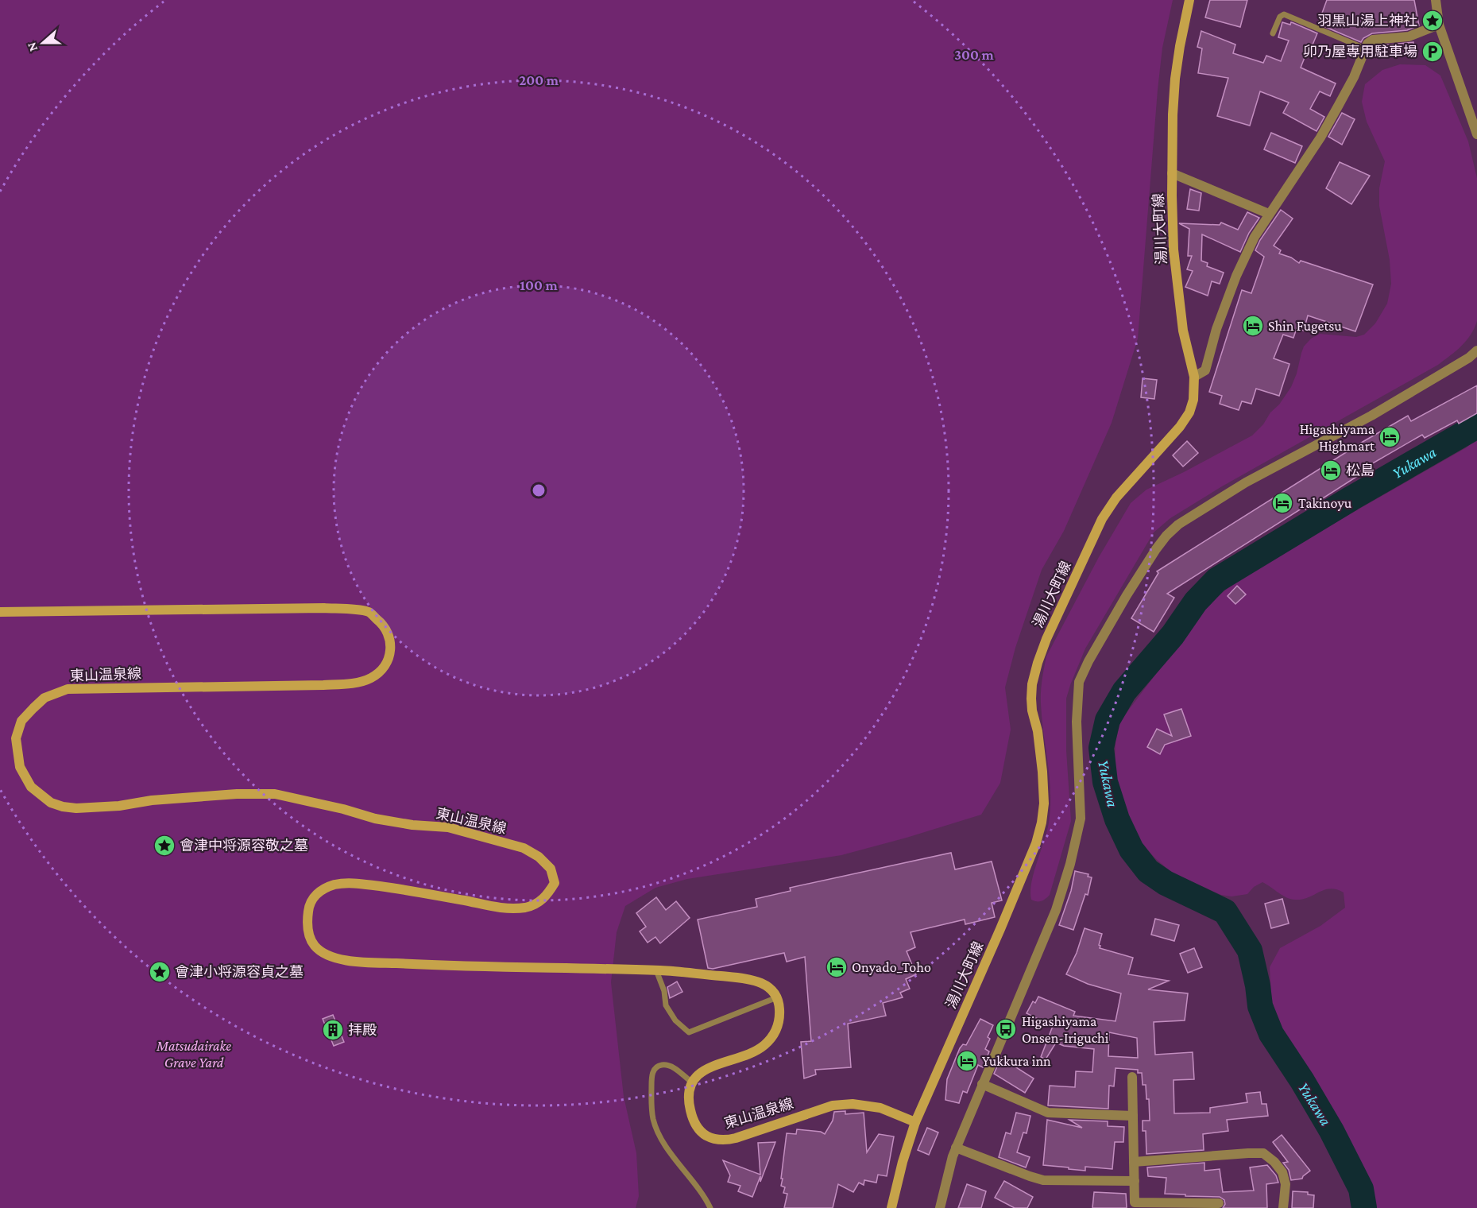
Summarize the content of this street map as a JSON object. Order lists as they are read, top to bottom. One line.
{"streets":{"main road":["湯川大町線","東山温泉線"]},"crossings":[["湯川大町線","東山温泉線"]],"water":["Yukawa"],"parks":["Matsudairake Grave Yard"],"places":{"place":["羽黒山湯上神社","會津中将源容敬之墓","會津小将源容貞之墓"],"parking":["卯乃屋専用駐車場"],"hotel":["Shin Fugetsu","Higashiyama Highmart","松島","Takinoyu","Onyado_Toho","Yukkura inn"],"bus stop":["Higashiyama Onsen-Iriguchi"],"building":["拝殿"]},"north":"left","rings":["300 m","200 m","100 m"]}
